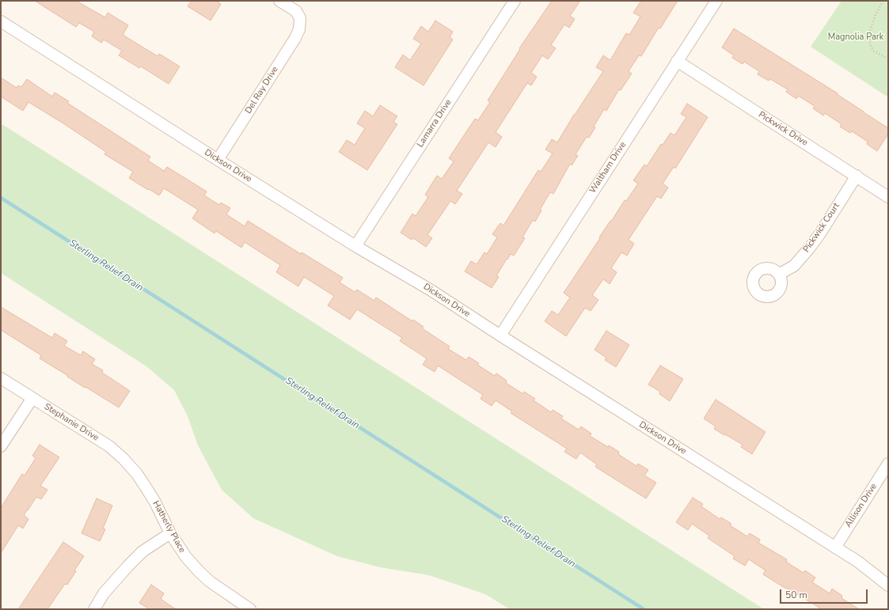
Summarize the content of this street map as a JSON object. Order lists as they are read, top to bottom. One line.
{"streets":{"street":["Del Ray Drive","Lamarra Drive","Pickwick Drive","Dickson Drive","Waltham Drive","Pickwick Court","Stephanie Drive","Allison Drive","Hatherly Place"]},"crossings":[["Del Ray Drive","Dickson Drive"],["Lamarra Drive","Dickson Drive"],["Pickwick Drive","Waltham Drive"],["Pickwick Drive","Pickwick Court"],["Dickson Drive","Waltham Drive"],["Dickson Drive","Allison Drive"],["Stephanie Drive","Hatherly Place"]],"water":["Sterling Relief Drain"],"parks":["Magnolia Park"],"scale_bar":"50 m"}
